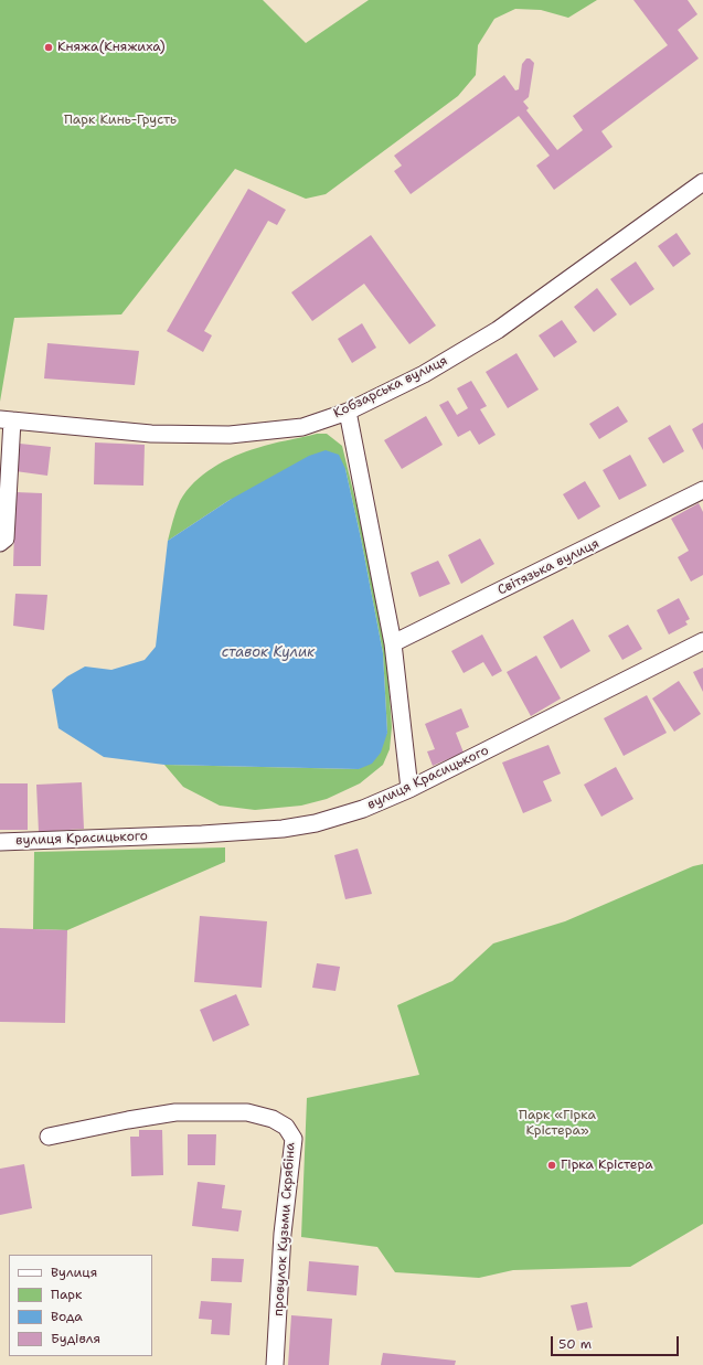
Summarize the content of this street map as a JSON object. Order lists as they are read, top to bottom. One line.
{"streets":{"street":["Кобзарська вулиця","Світязька вулиця","вулиця Красицького","провулок Кузьми Скрябіна"]},"water":["ставок Кулик"],"parks":["Парк Кинь-Грусть","Парк «Гірка Крістера»"],"places":["Княжа(Княжиха)","Гірка Крістера"],"legend":["Вулиця","Парк","Вода","Будівля"],"scale_bar":"50 m"}
